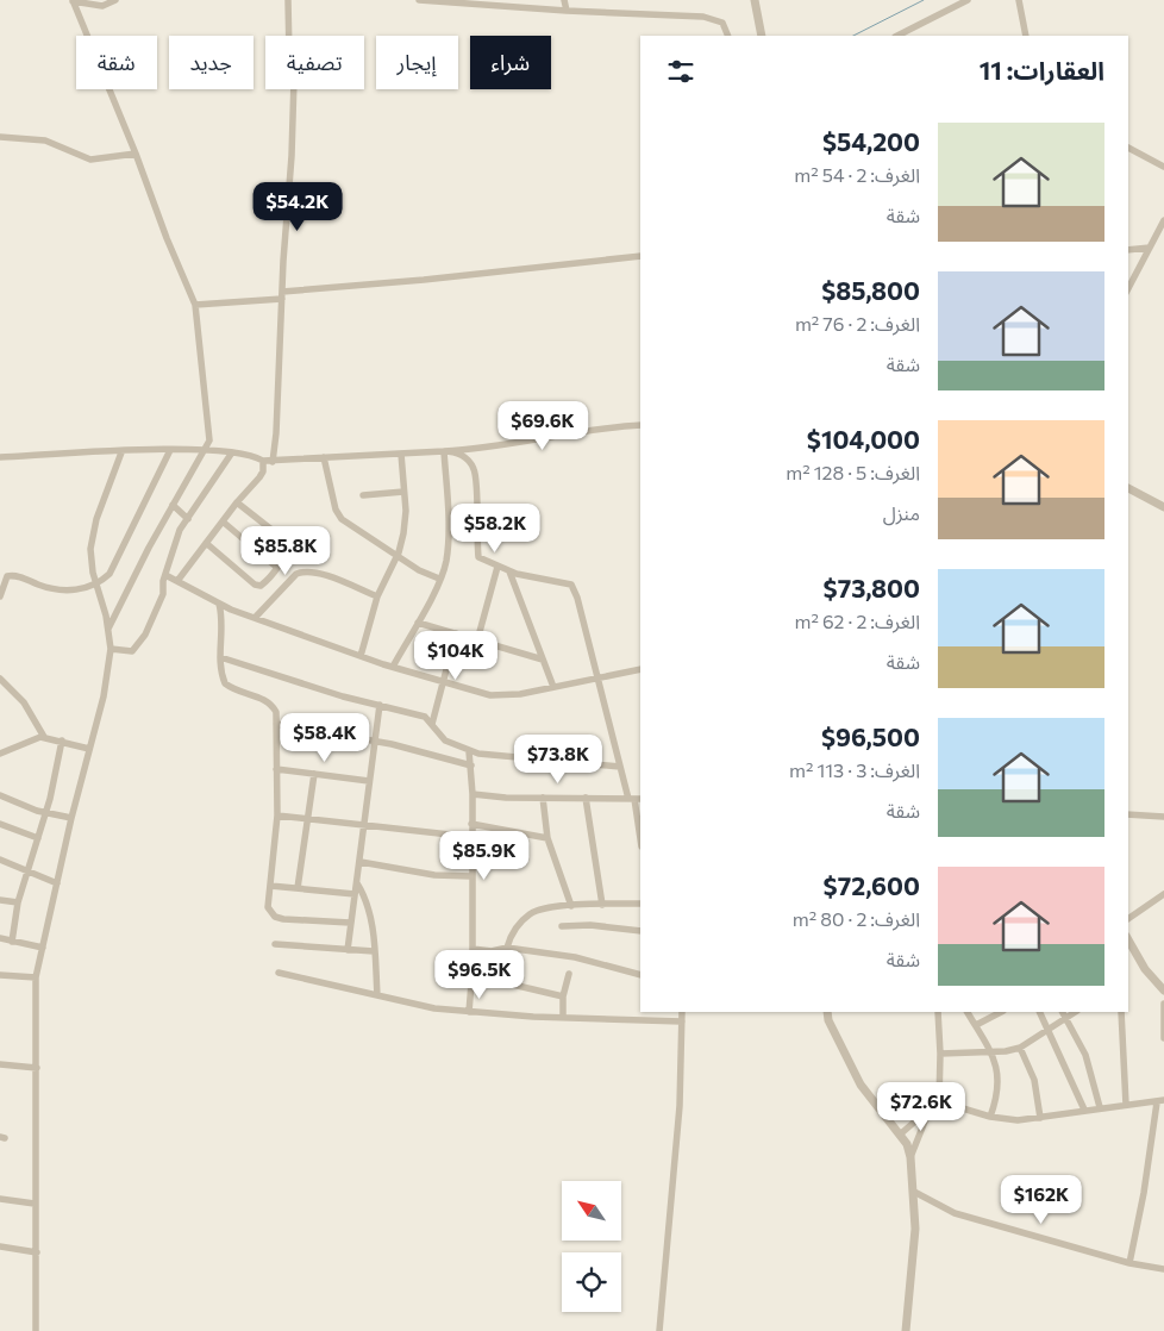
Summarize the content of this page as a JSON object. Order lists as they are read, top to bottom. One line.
{"north":"top left","page":{"chip":["شراء","إيجار","تصفية","جديد","شقة"],"heading":"العقارات: 11","list":[{"name":"$54,200","note":"الغرف: 2 · 54 m² · شقة"},{"name":"$85,800","note":"الغرف: 2 · 76 m² · شقة"},{"name":"$104,000","note":"الغرف: 5 · 128 m² · منزل"},{"name":"$73,800","note":"الغرف: 2 · 62 m² · شقة"},{"name":"$96,500","note":"الغرف: 3 · 113 m² · شقة"},{"name":"$72,600","note":"الغرف: 2 · 80 m² · شقة"}],"price":["$54.2K","$69.6K","$58.2K","$85.8K","$104K","$58.4K","$73.8K","$85.9K","$96.5K","$72.6K","$162K"]}}
